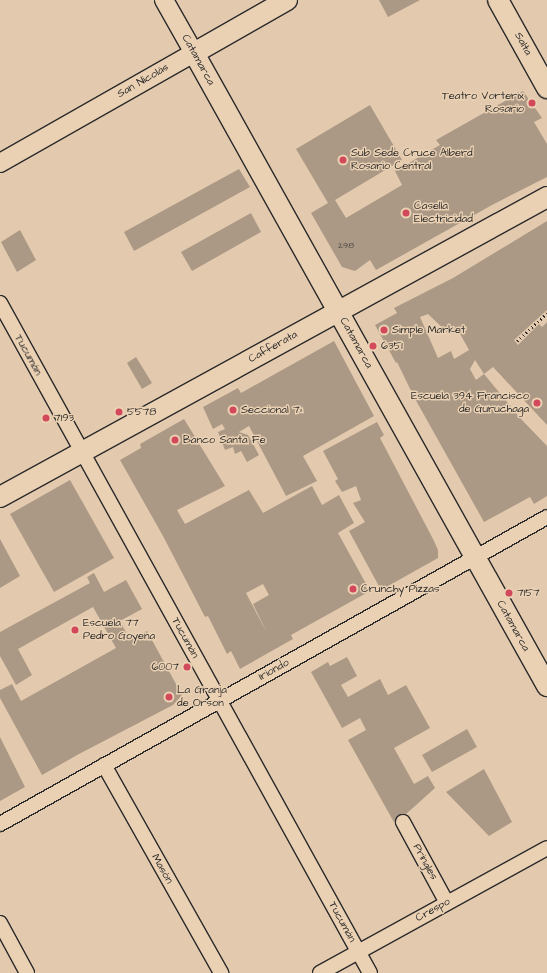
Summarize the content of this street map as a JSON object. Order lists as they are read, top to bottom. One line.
{"streets":{"main road":["Salta","Catamarca","San Nicolás","Cafferata"],"street":["Tucumán","Iriondo","Pringles","Masón","Crespo"]},"crossings":[["Catamarca","San Nicolás"],["Catamarca","Cafferata"],["Catamarca","Iriondo"],["Cafferata","Tucumán"],["Tucumán","Iriondo"],["Tucumán","Crespo"],["Iriondo","Masón"],["Pringles","Crespo"]],"places":["Teatro Vorterix Rosario","Sub Sede Cruce Alberd Rosario Central","Casella Electricidad","Simple Market","6351","Escuela 394 Francisco de Guruchaga","Seccional 7ª","5578","7193","Banco Santa Fe","Crunchy Pizzas","7157","Escuela 77 Pedro Goyena","6007","La Granja de Orson"],"house_numbers":["298"]}
